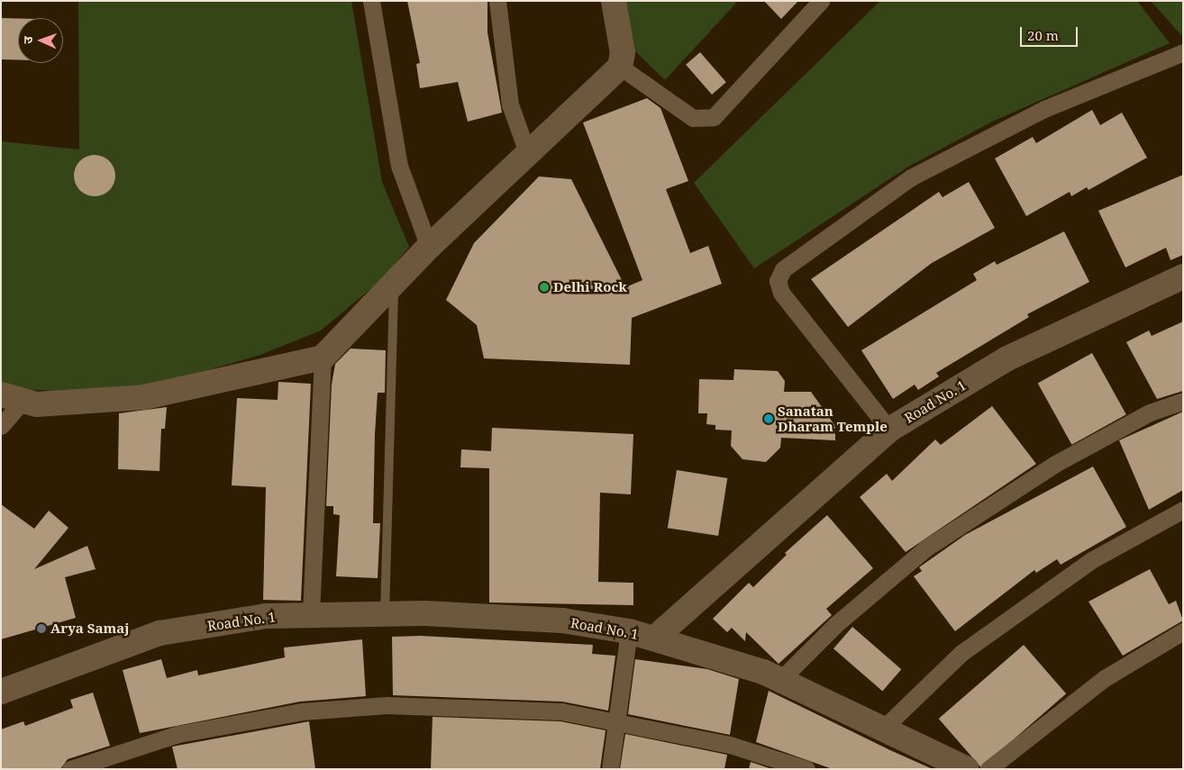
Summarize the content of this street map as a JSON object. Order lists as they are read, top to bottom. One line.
{"streets":{"street":["Road No. 1"]},"places":["Delhi Rock","Sanatan Dharam Temple","Arya Samaj"],"scale_bar":"20 m","north":"left"}
